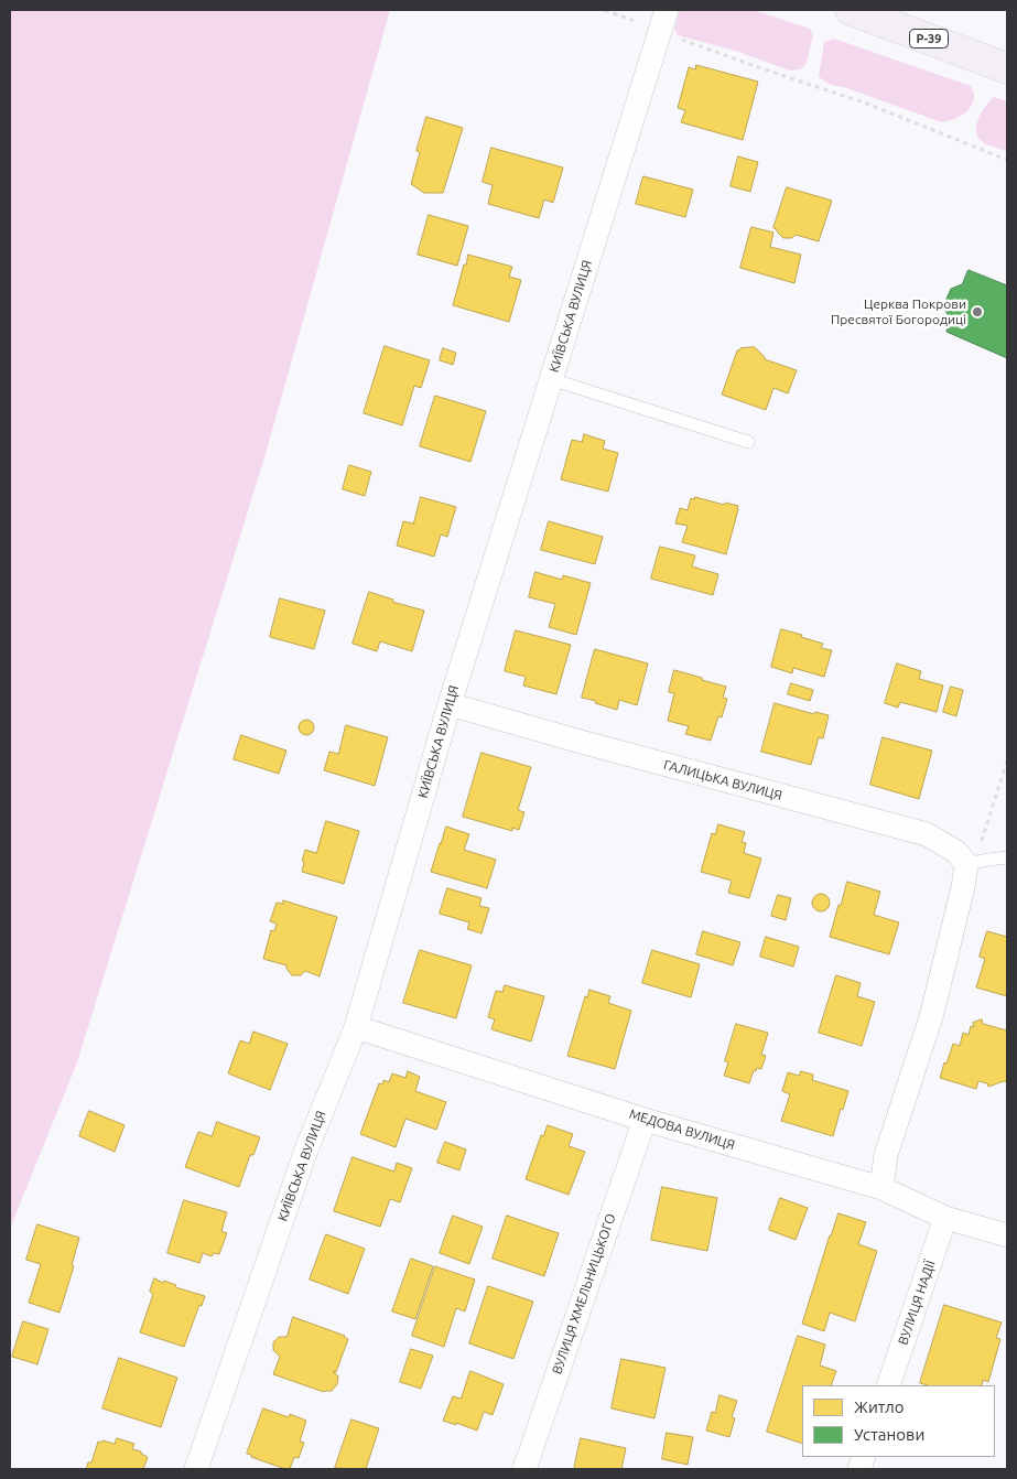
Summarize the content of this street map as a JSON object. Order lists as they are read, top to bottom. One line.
{"streets":{"main road":["Р-39"],"street":["КИЇВСЬКА ВУЛИЦЯ","ГАЛИЦЬКА ВУЛИЦЯ","МЕДОВА ВУЛИЦЯ","ВУЛИЦЯ ХМЕЛЬНИЦЬКОГО","ВУЛИЦЯ НАДІЇ"]},"crossings":[["КИЇВСЬКА ВУЛИЦЯ","ГАЛИЦЬКА ВУЛИЦЯ"],["КИЇВСЬКА ВУЛИЦЯ","МЕДОВА ВУЛИЦЯ"],["МЕДОВА ВУЛИЦЯ","ВУЛИЦЯ ХМЕЛЬНИЦЬКОГО"],["МЕДОВА ВУЛИЦЯ","ВУЛИЦЯ НАДІЇ"]],"places":["Церква Покрови Пресвятої Богородиці"],"legend":["Житло","Установи"]}
